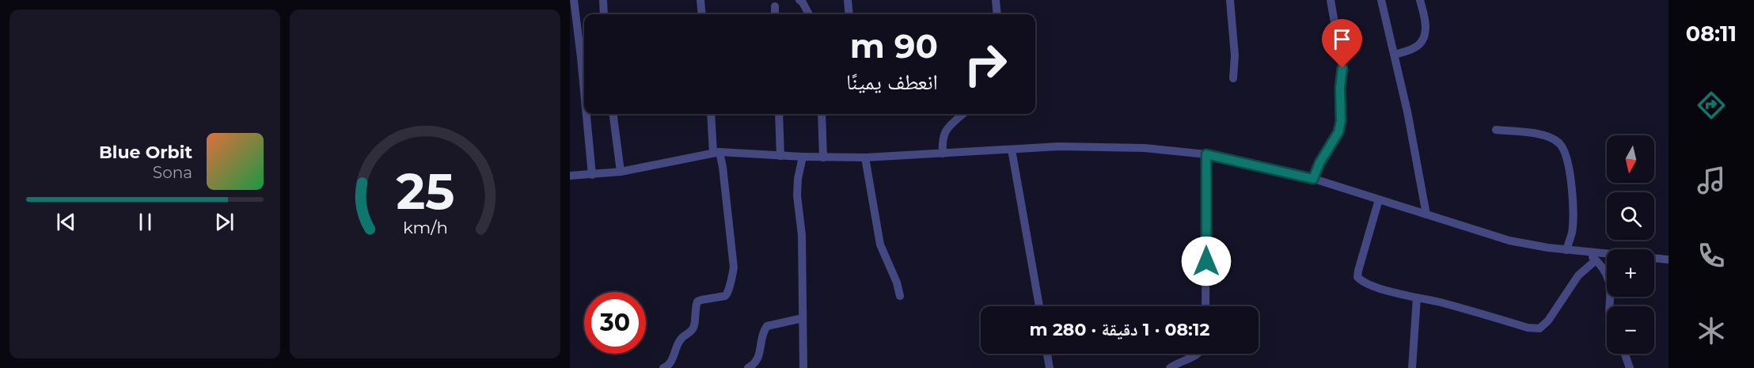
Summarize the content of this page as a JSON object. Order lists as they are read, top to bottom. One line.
{"north":"bottom","page":{"tabs":"08:11","turn":["90 m","انعطف يمينًا"],"song":["Blue Orbit","Sona"],"map_buttons":["+","−"],"limit":"30","trip":"08:12 · 1 دقيقة · 280 m","gauge":["25","km/h"]}}
